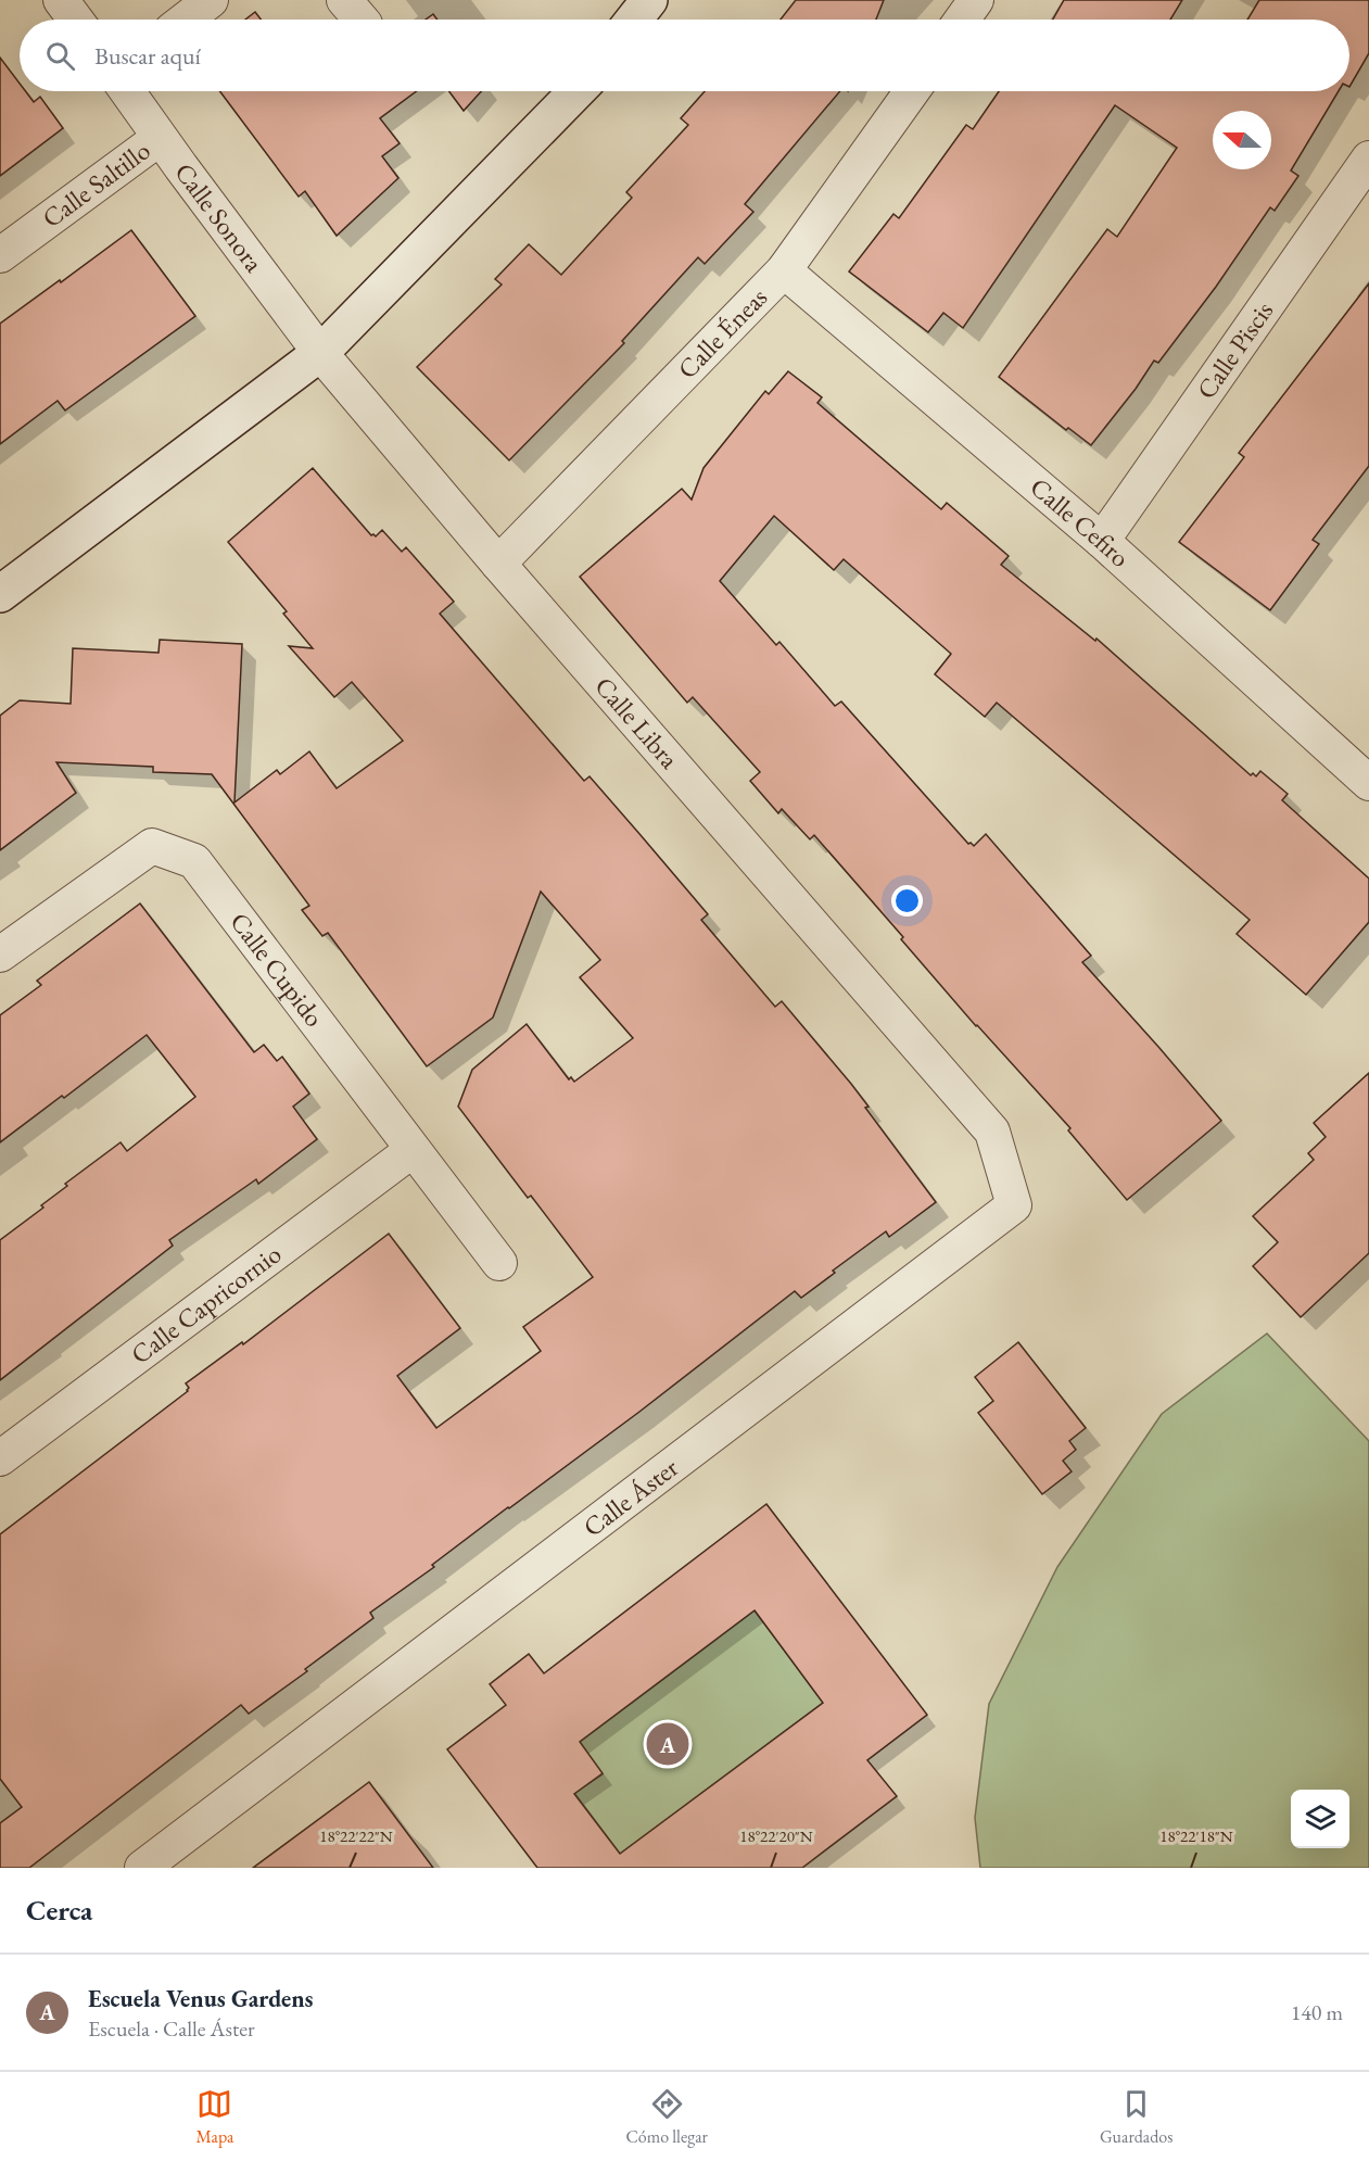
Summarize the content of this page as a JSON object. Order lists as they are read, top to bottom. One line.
{"streets":{"street":["Calle Saltillo","Calle Sonora","Calle Éneas","Calle Piscis","Calle Cefiro","Calle Libra","Calle Cupido","Calle Capricornio","Calle Áster"]},"crossings":[["Calle Saltillo","Calle Sonora"],["Calle Sonora","Calle Libra"],["Calle Éneas","Calle Cefiro"],["Calle Éneas","Calle Libra"],["Calle Piscis","Calle Cefiro"],["Calle Libra","Calle Áster"],["Calle Cupido","Calle Capricornio"]],"north":"left","page":{"search":"Buscar aquí","pins":"A","heading":"Cerca","list":[{"mark":"A","name":"Escuela Venus Gardens","note":"Escuela · Calle Áster","value":"140 m"}],"nav":["Mapa","Cómo llegar","Guardados"]},"coordinates":["18°22'22\"N","18°22'20\"N","18°22'18\"N"]}
